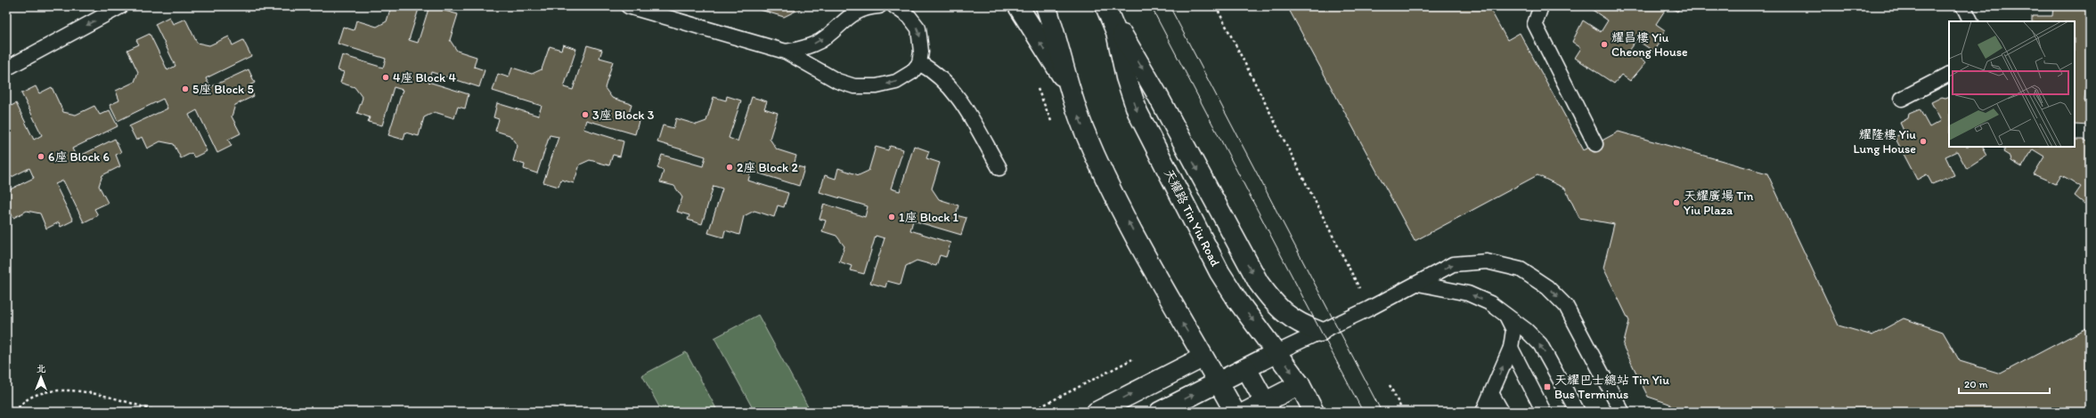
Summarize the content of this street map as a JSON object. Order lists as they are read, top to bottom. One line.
{"streets":{"main road":["天耀路 Tin Yiu Road"]},"places":{"other":["耀昌樓 Yiu Cheong House","4座 Block 4","5座 Block 5","3座 Block 3","耀隆樓 Yiu Lung House","6座 Block 6","2座 Block 2","天耀廣場 Tin Yiu Plaza","1座 Block 1"],"transit":["天耀巴士總站 Tin Yiu Bus Terminus"]},"scale_bar":"20 m","north":"top"}
